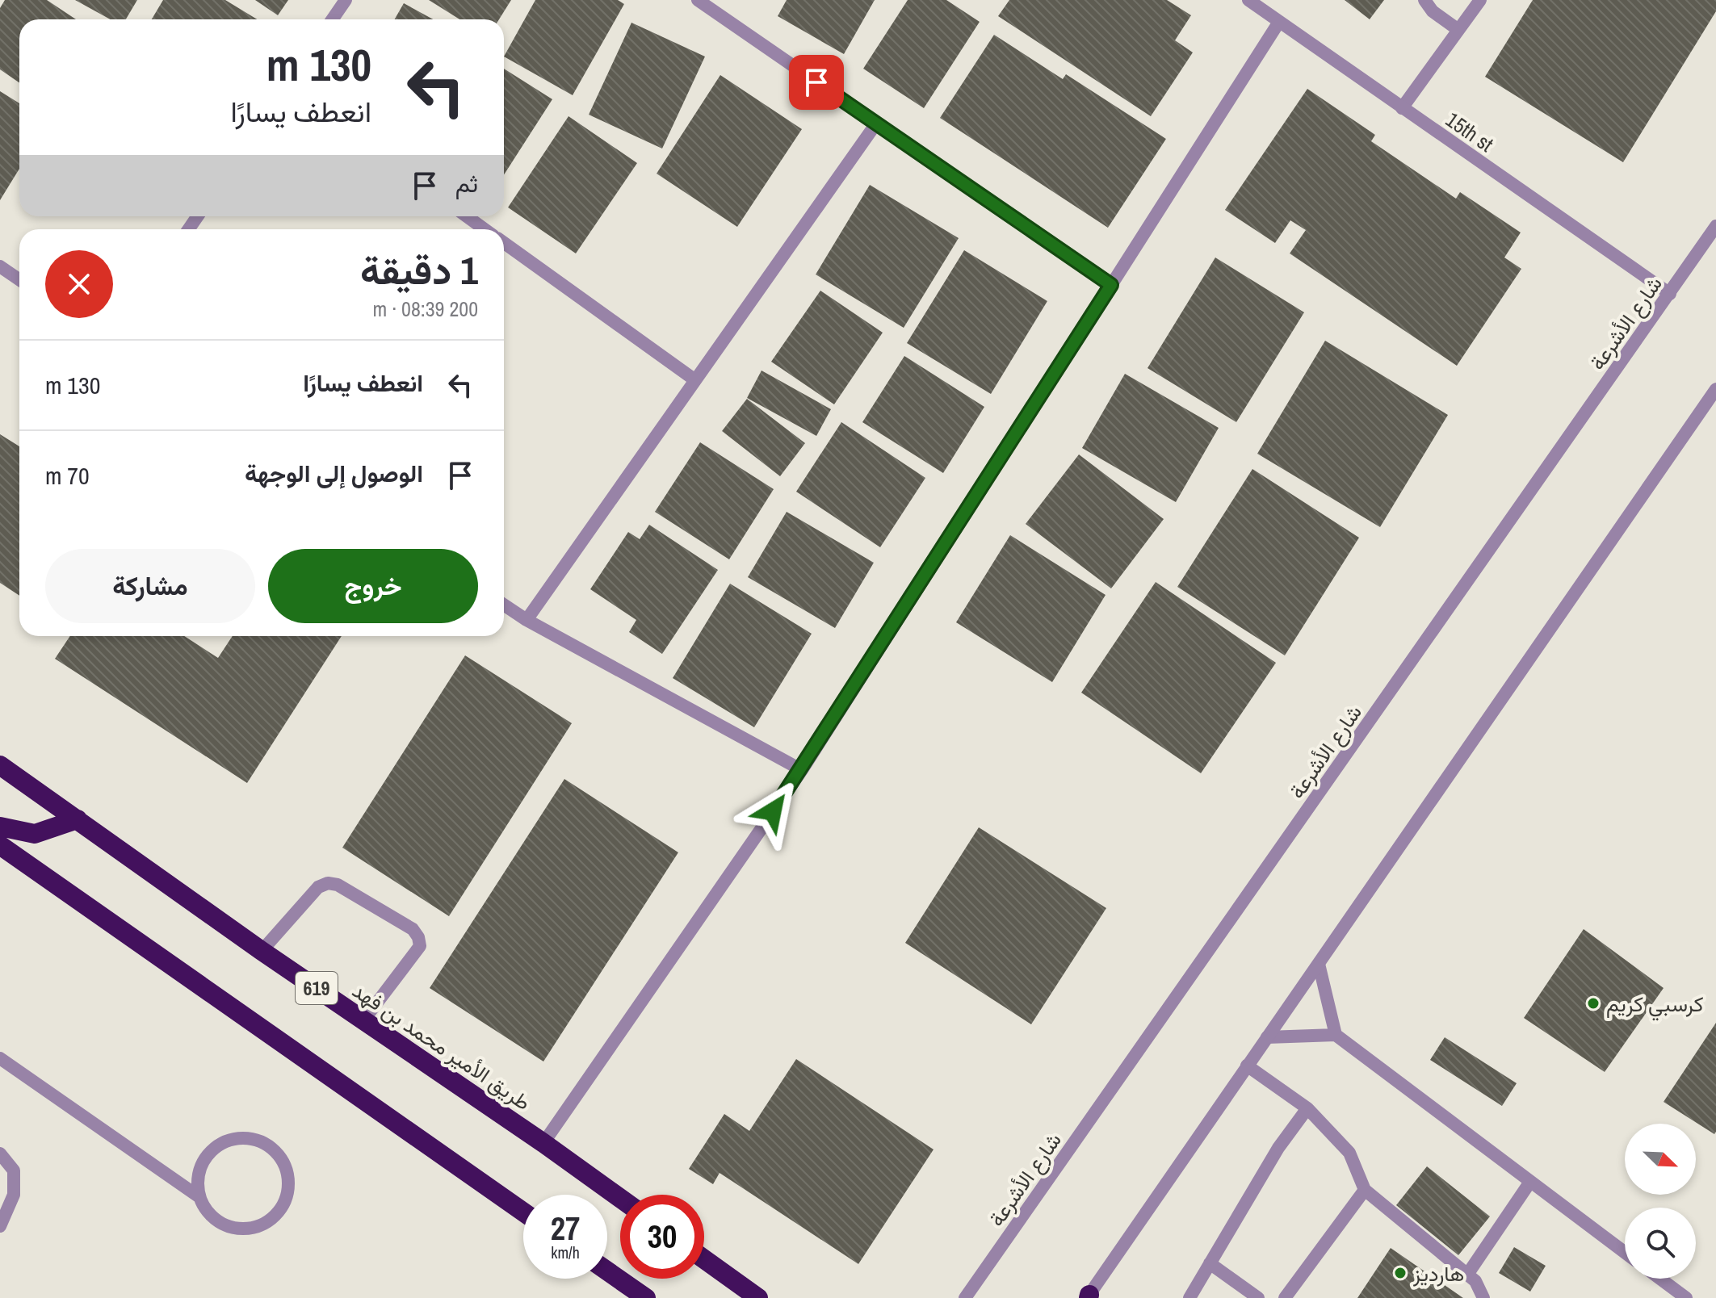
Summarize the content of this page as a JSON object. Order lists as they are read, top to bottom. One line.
{"streets":{"highway":["619","طريق الأمير محمد بن فهد"],"street":["15th st","شارع الأشرعة"]},"crossings":[["15th st","شارع الأشرعة"]],"places":["كرسبي كريم","هارديز"],"north":"bottom right","page":{"turn":["130 m","انعطف يسارًا"],"then":"ثم","heading":["1 دقيقة","200 m · 08:39"],"list":[{"name":"انعطف يسارًا","value":"130 m"},{"name":"الوصول إلى الوجهة","value":"70 m"}],"buttons":["خروج","مشاركة"],"speed":"27 km/h","limit":"30"}}
